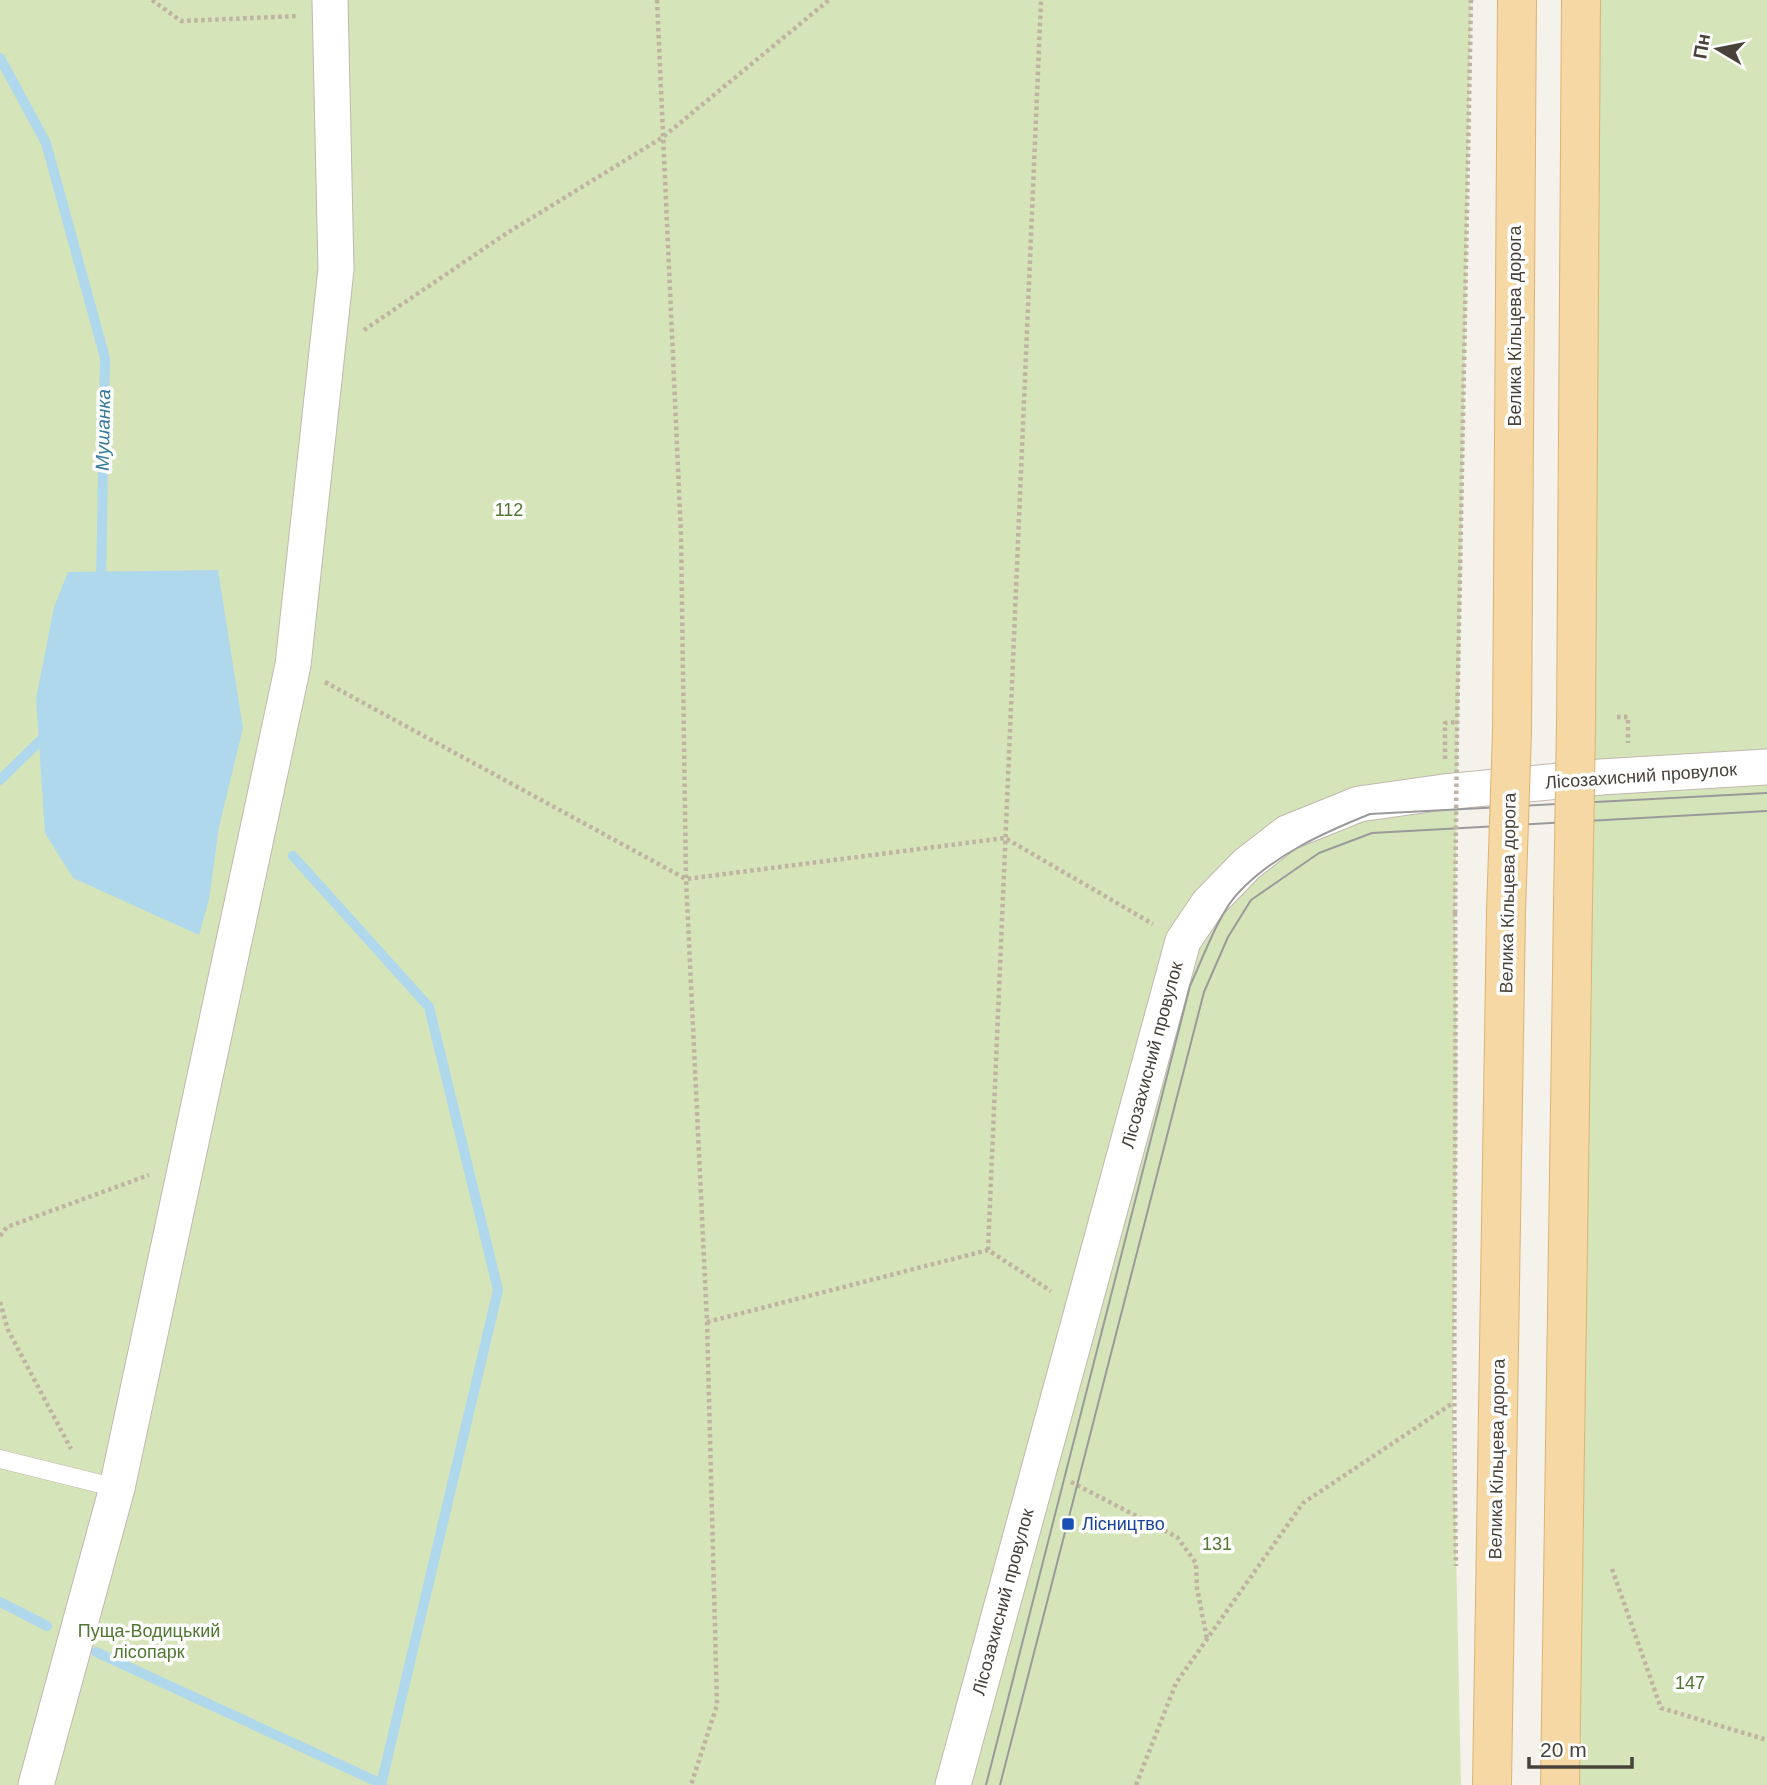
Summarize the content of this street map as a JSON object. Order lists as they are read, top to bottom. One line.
{"streets":{"main road":["Велика Кільцева дорога"],"street":["Лісозахисний провулок"]},"water":["Мушанка"],"parks":["112","131","Пуща-Водицький лісопарк","147"],"places":{"transit":["Лісництво"]},"scale_bar":"20 m","north":"left"}
